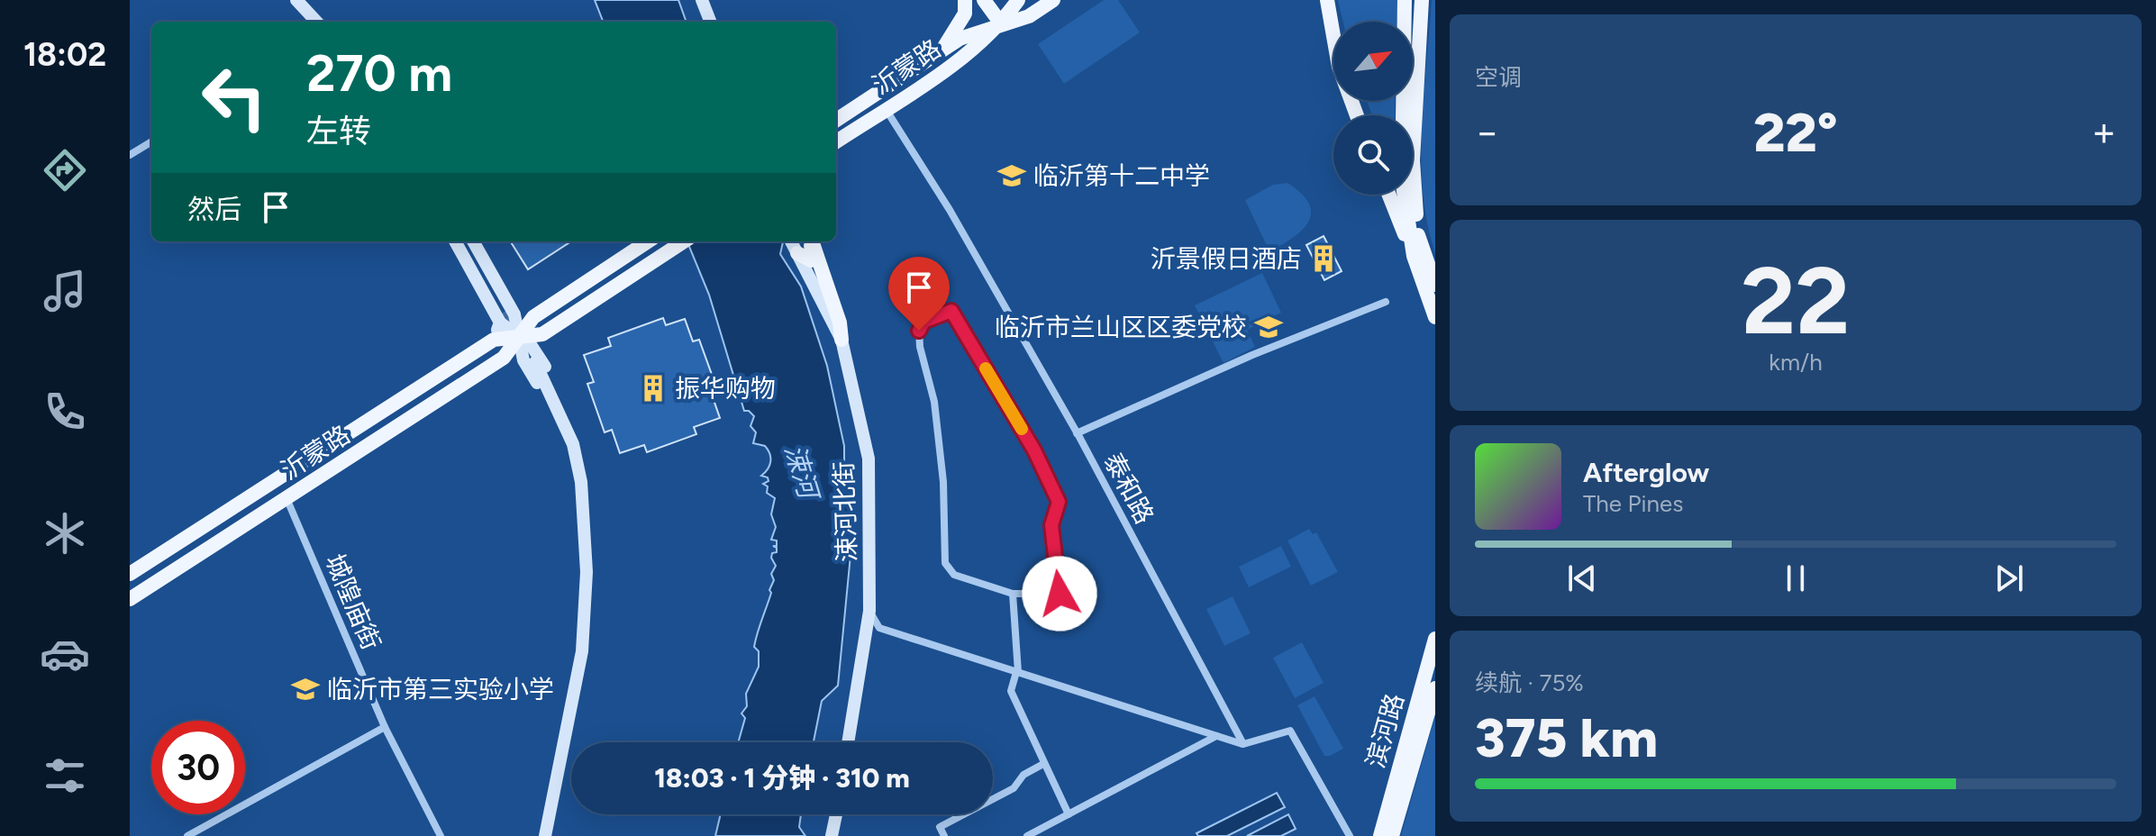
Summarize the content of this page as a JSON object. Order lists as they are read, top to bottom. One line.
{"streets":{"main road":["沂蒙路","涑河北街","滨河路"],"street":["泰和路","城隍庙街"]},"crossings":[["沂蒙路","泰和路"],["沂蒙路","城隍庙街"]],"water":["涑河"],"places":{"school or university":["临沂第十二中学","临沂市兰山区区委党校","临沂市第三实验小学"],"building":["沂景假日酒店","振华购物"]},"north":"top right","page":{"tabs":"18:02","tile":["空调",["22","km/h"],["续航 · 75%","375 km"]],"turn":["270 m","左转"],"heat":["−","22°","+"],"then":"然后","song":["Afterglow","The Pines"],"limit":"30","trip":"18:03 · 1 分钟 · 310 m"}}
